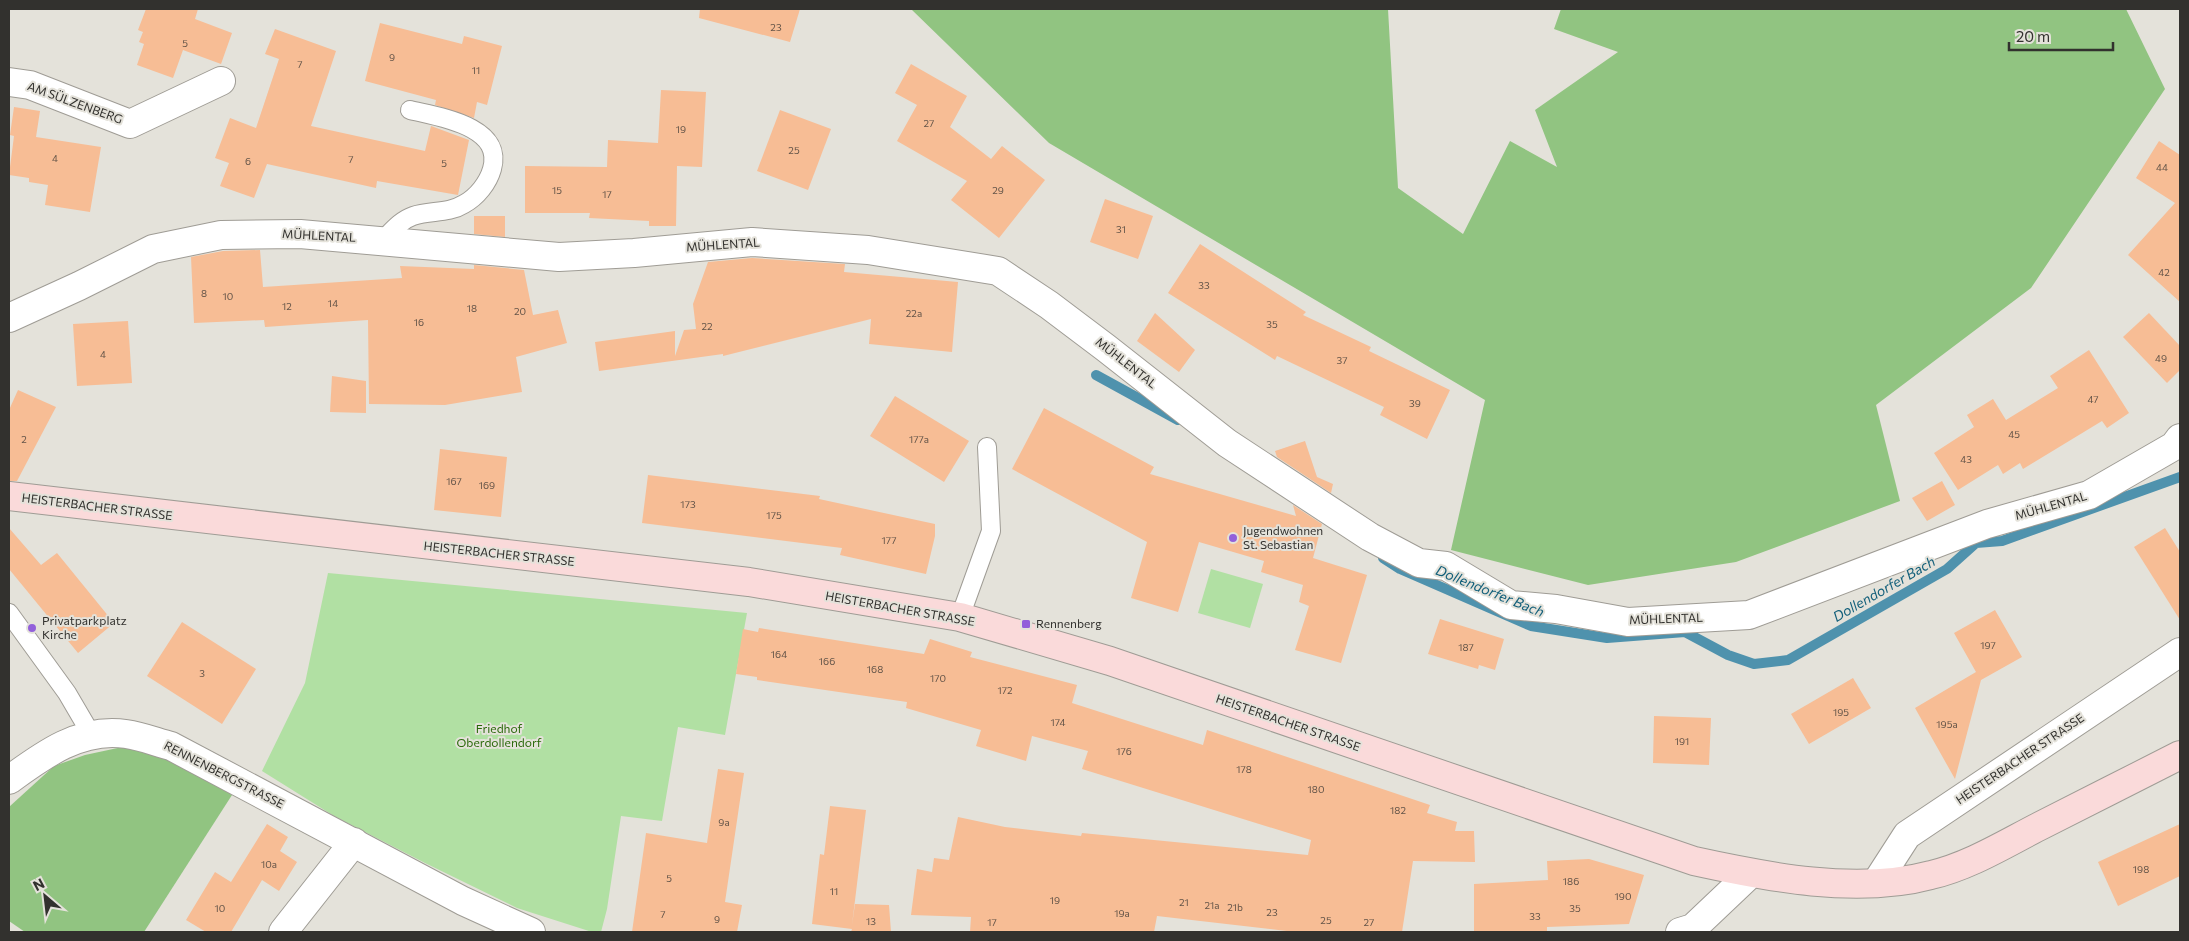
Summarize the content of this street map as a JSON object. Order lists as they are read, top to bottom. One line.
{"streets":{"main road":["HEISTERBACHER STRASSE"],"street":["AM SÜLZENBERG","MÜHLENTAL","RENNENBERGSTRASSE"]},"water":["Dollendorfer Bach"],"parks":["Friedhof Oberdollendorf"],"places":{"other":["Jugendwohnen St. Sebastian","Privatparkplatz Kirche"],"transit":["Rennenberg"]},"house_numbers":["23","5","9","7","11","27","19","25","4","7","6","5","44","15","29","17","31","42","33","8","10","14","12","18","20","22a","16","35","22","4","49","37","47","39","45","2","177a","43","167","169","173","175","177","197","187","164","166","168","3","170","172","195","174","195a","191","176","178","180","182","9a","10a","198","5","186","11","190","19","21","21a","21b","10","35","23","19a","7","33","9","25","13","17","27"],"scale_bar":"20 m","north":"top left"}
